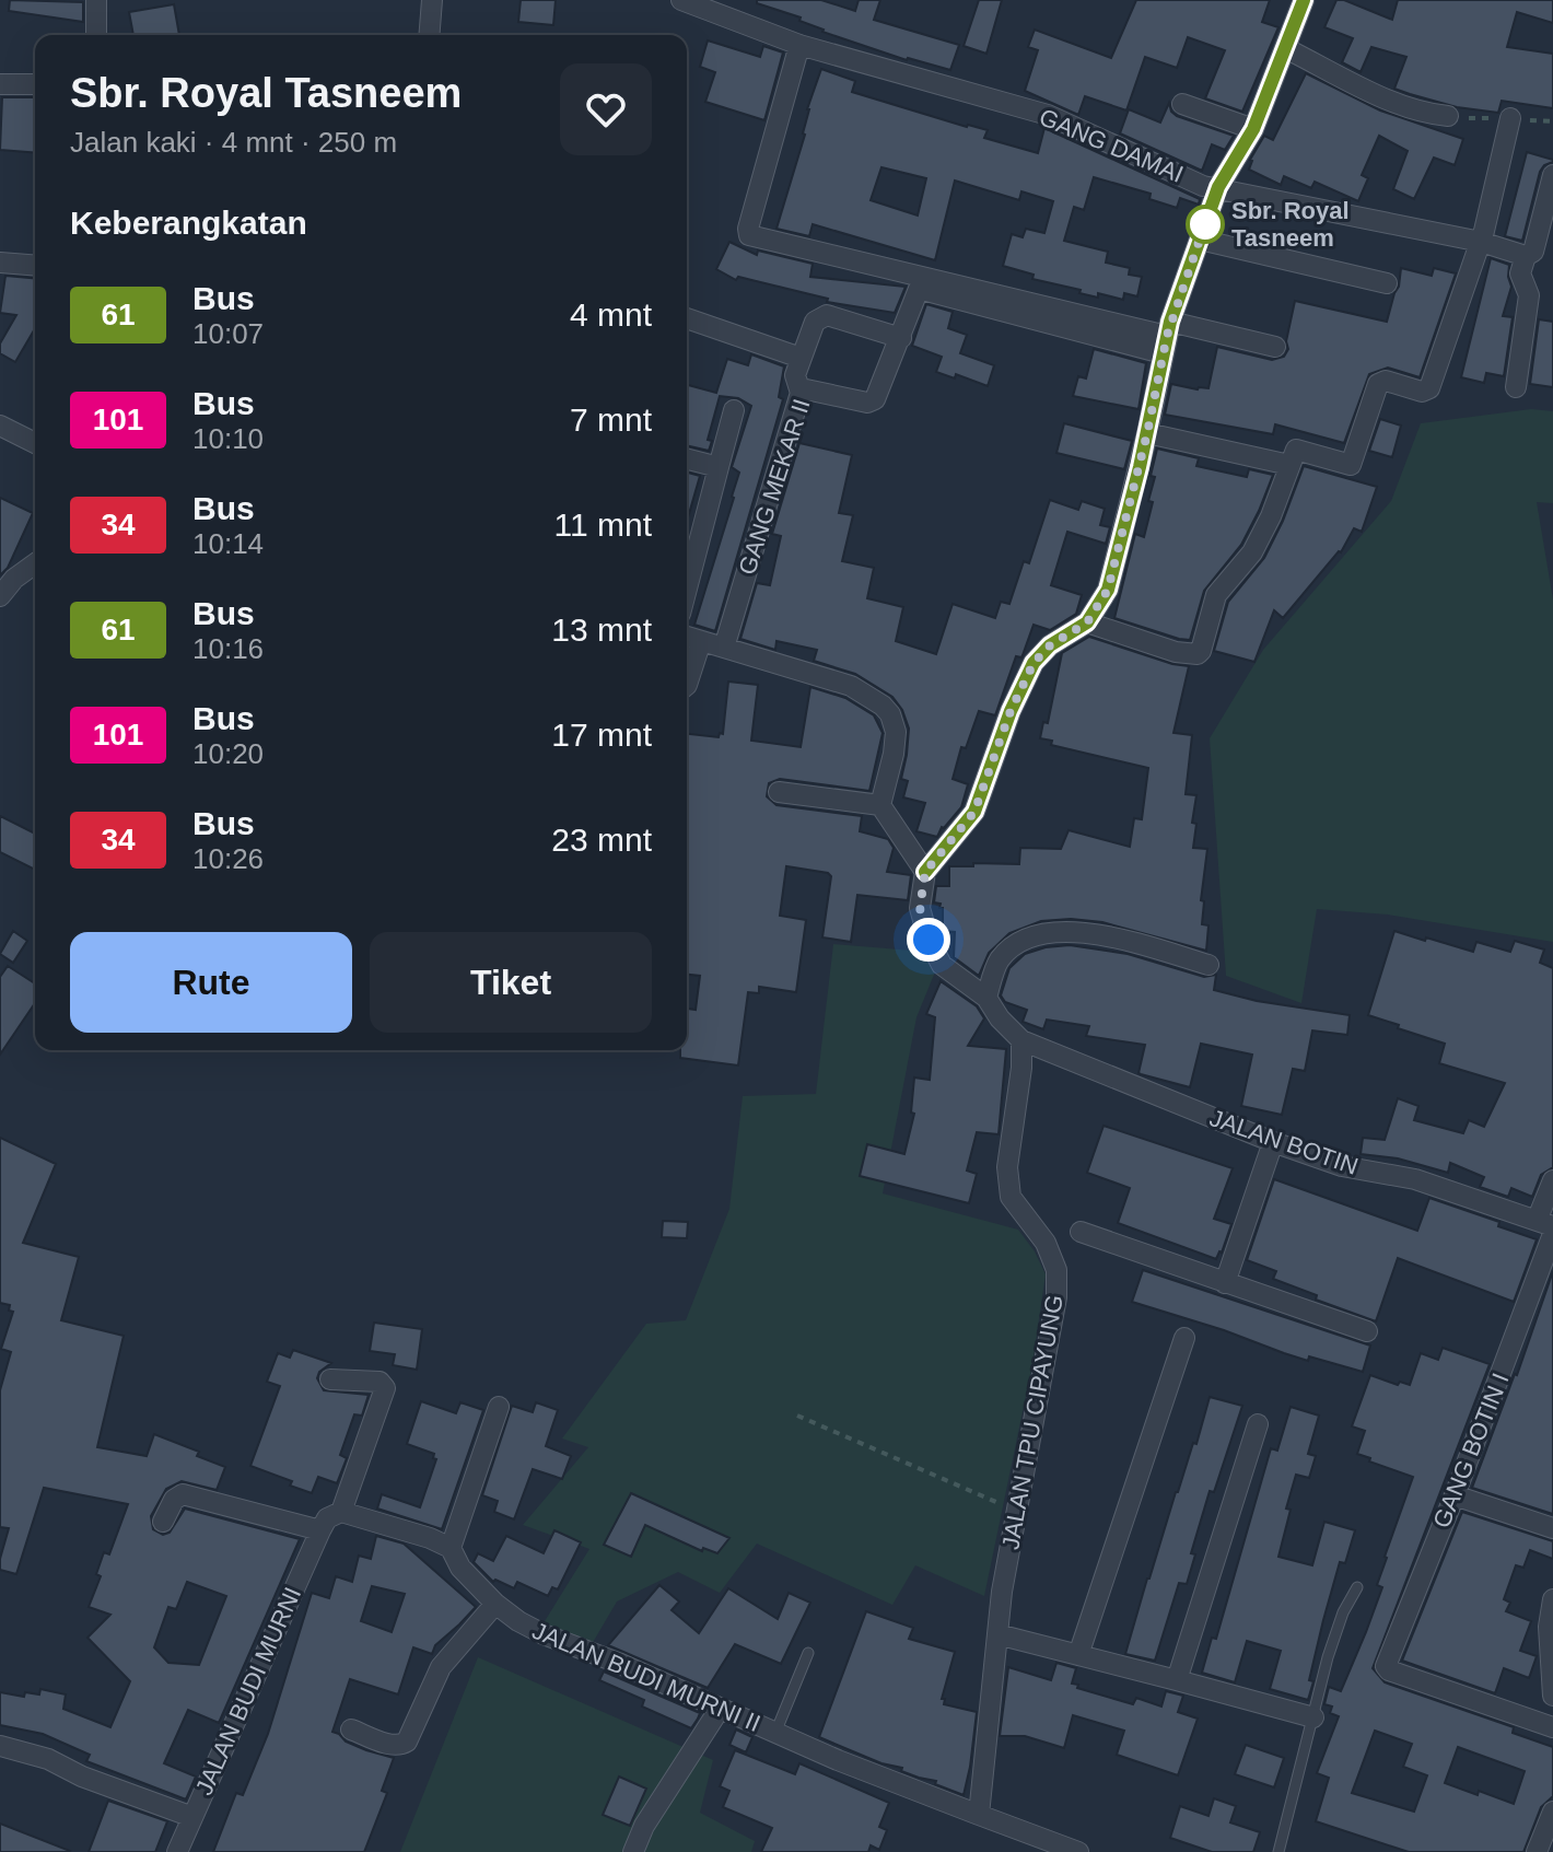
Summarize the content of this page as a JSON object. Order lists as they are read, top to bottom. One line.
{"streets":{"street":["GANG DAMAI","GANG MEKAR II","JALAN BOTIN","JALAN TPU CIPAYUNG","GANG BOTIN I","JALAN BUDI MURNI II","JALAN BUDI MURNI"]},"crossings":[["JALAN BOTIN","JALAN TPU CIPAYUNG"],["JALAN TPU CIPAYUNG","JALAN BUDI MURNI II"]],"places":["Sbr. Royal Tasneem"],"lines":["bus line 61"],"page":{"heading":[["Sbr. Royal Tasneem","Jalan kaki · 4 mnt · 250 m"],"Keberangkatan"],"list":[{"mark":"61","name":"Bus","note":"10:07","value":"4 mnt"},{"mark":"101","name":"Bus","note":"10:10","value":"7 mnt"},{"mark":"34","name":"Bus","note":"10:14","value":"11 mnt"},{"mark":"61","name":"Bus","note":"10:16","value":"13 mnt"},{"mark":"101","name":"Bus","note":"10:20","value":"17 mnt"},{"mark":"34","name":"Bus","note":"10:26","value":"23 mnt"}],"buttons":["Rute","Tiket"]}}
